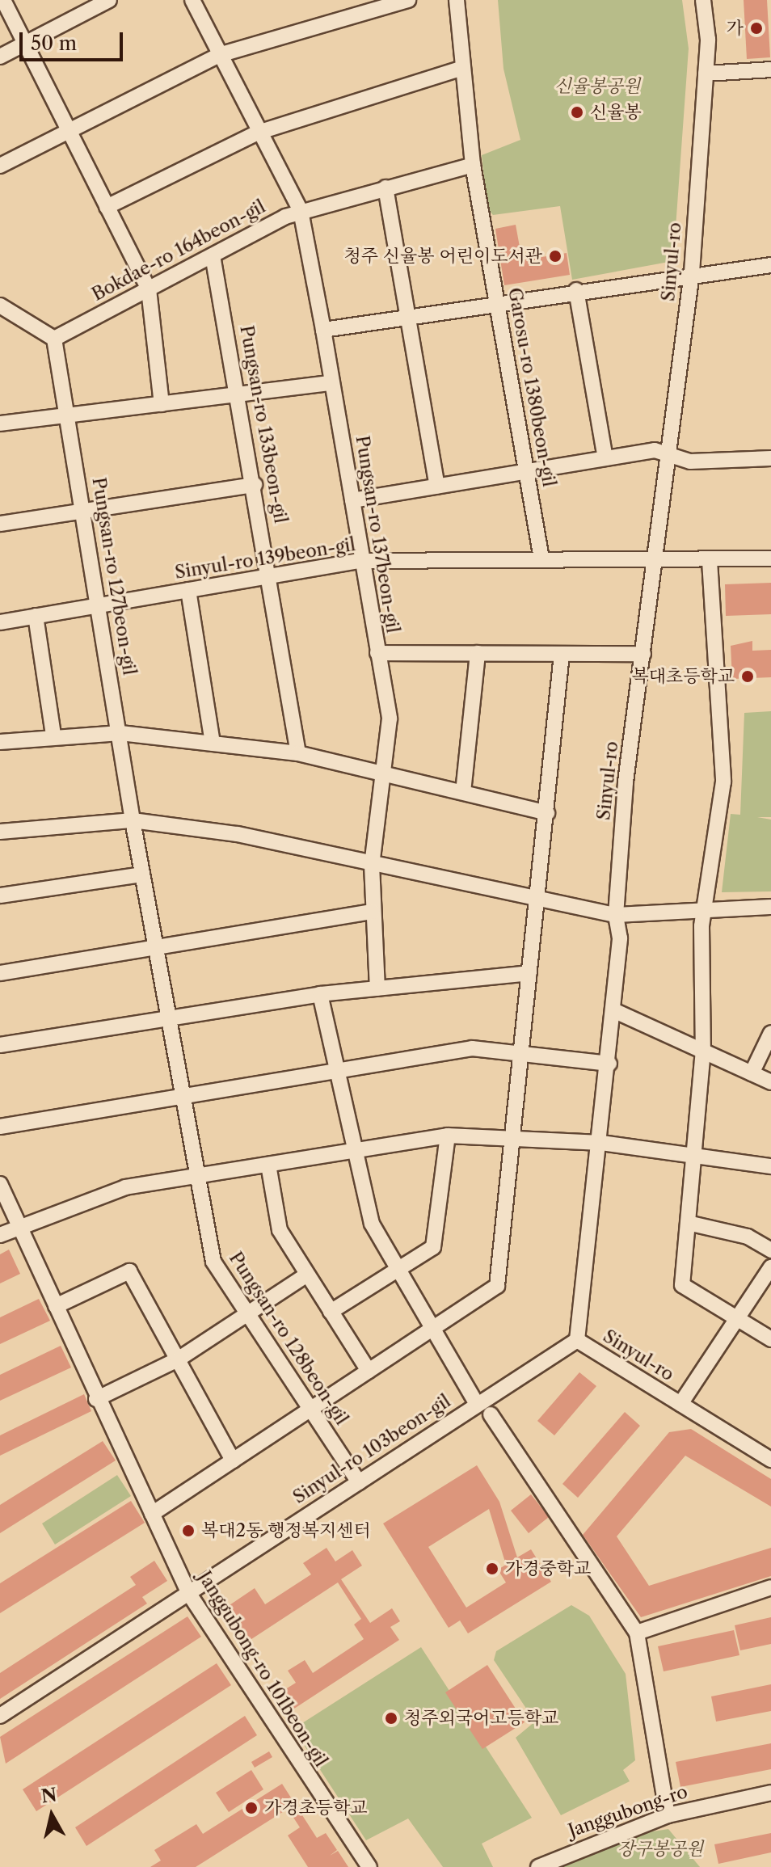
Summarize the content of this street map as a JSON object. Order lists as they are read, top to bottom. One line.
{"streets":{"street":["Bokdae-ro 164beon-gil","Sinyul-ro","Garosu-ro 1380beon-gil","Pungsan-ro 133beon-gil","Pungsan-ro 137beon-gil","Sinyul-ro 139beon-gil","Pungsan-ro 127beon-gil","Pungsan-ro 128beon-gil","Sinyul-ro 103beon-gil","Janggubong-ro 101beon-gil","Janggubong-ro"]},"crossings":[["Bokdae-ro 164beon-gil","Garosu-ro 1380beon-gil"],["Bokdae-ro 164beon-gil","Pungsan-ro 133beon-gil"],["Bokdae-ro 164beon-gil","Pungsan-ro 137beon-gil"],["Bokdae-ro 164beon-gil","Pungsan-ro 127beon-gil"],["Sinyul-ro","Sinyul-ro 139beon-gil"],["Sinyul-ro","Sinyul-ro 103beon-gil"],["Garosu-ro 1380beon-gil","Sinyul-ro 139beon-gil"],["Pungsan-ro 133beon-gil","Sinyul-ro 139beon-gil"],["Pungsan-ro 137beon-gil","Sinyul-ro 139beon-gil"],["Sinyul-ro 139beon-gil","Pungsan-ro 127beon-gil"],["Pungsan-ro 127beon-gil","Pungsan-ro 128beon-gil"],["Pungsan-ro 128beon-gil","Sinyul-ro 103beon-gil"],["Sinyul-ro 103beon-gil","Janggubong-ro 101beon-gil"]],"parks":["신율봉공원","장구봉공원"],"places":["가","신율봉","청주 신율봉 어린이도서관","복대초등학교","복대2동 행정복지센터","가경중학교","청주외국어고등학교","가경초등학교"],"scale_bar":"50 m","north":"top"}
